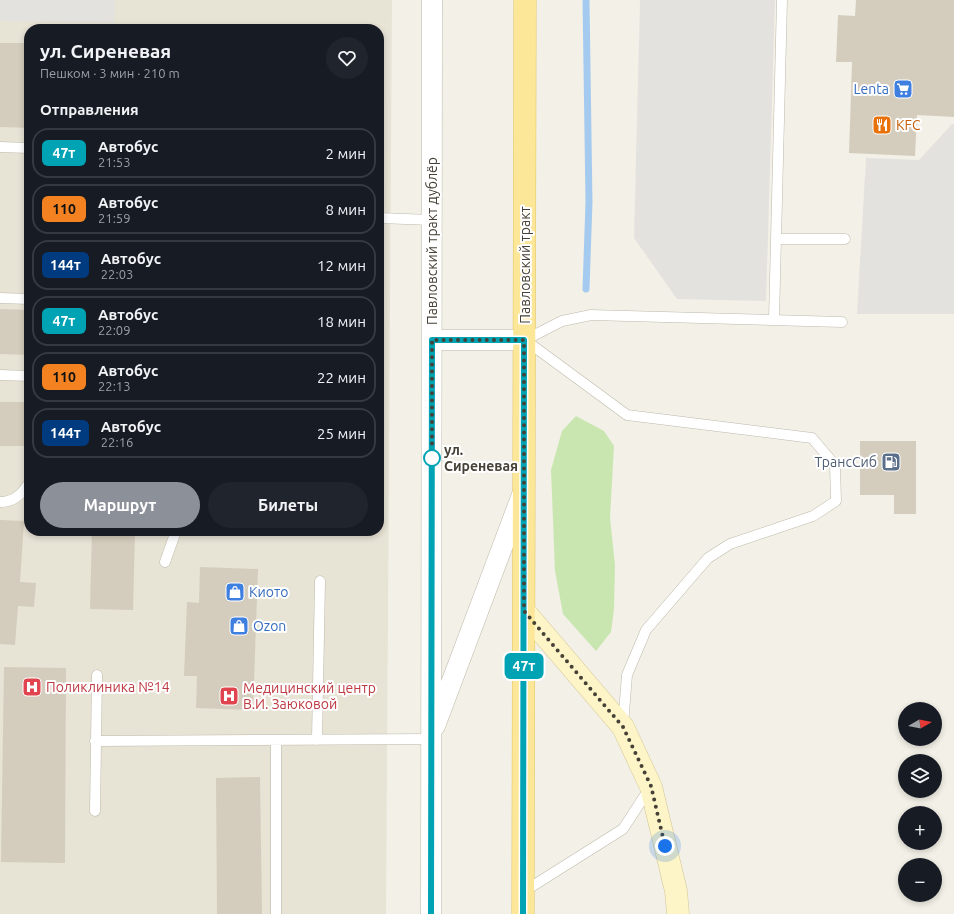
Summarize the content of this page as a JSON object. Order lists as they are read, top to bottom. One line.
{"streets":{"main road":["Павловский тракт"],"street":["Павловский тракт дублёр"]},"places":{"supermarket":["Lenta"],"restaurant":["KFC"],"other":["ул. Сиреневая"],"fuel station":["ТрансСиб"],"shop":["Киото","Ozon"],"hospital":["Поликлиника №14","Медицинский центр В.И. Заюковой"]},"lines":["bus line 47т"],"north":"right","page":{"on_map":"47т","heading":[["ул. Сиреневая","Пешком · 3 мин · 210 m"],"Отправления"],"list":[{"mark":"47т","name":"Автобус","note":"21:53","value":"2 мин"},{"mark":"110","name":"Автобус","note":"21:59","value":"8 мин"},{"mark":"144т","name":"Автобус","note":"22:03","value":"12 мин"},{"mark":"47т","name":"Автобус","note":"22:09","value":"18 мин"},{"mark":"110","name":"Автобус","note":"22:13","value":"22 мин"},{"mark":"144т","name":"Автобус","note":"22:16","value":"25 мин"}],"buttons":["Маршрут","Билеты"],"map_buttons":["+","−"]}}
